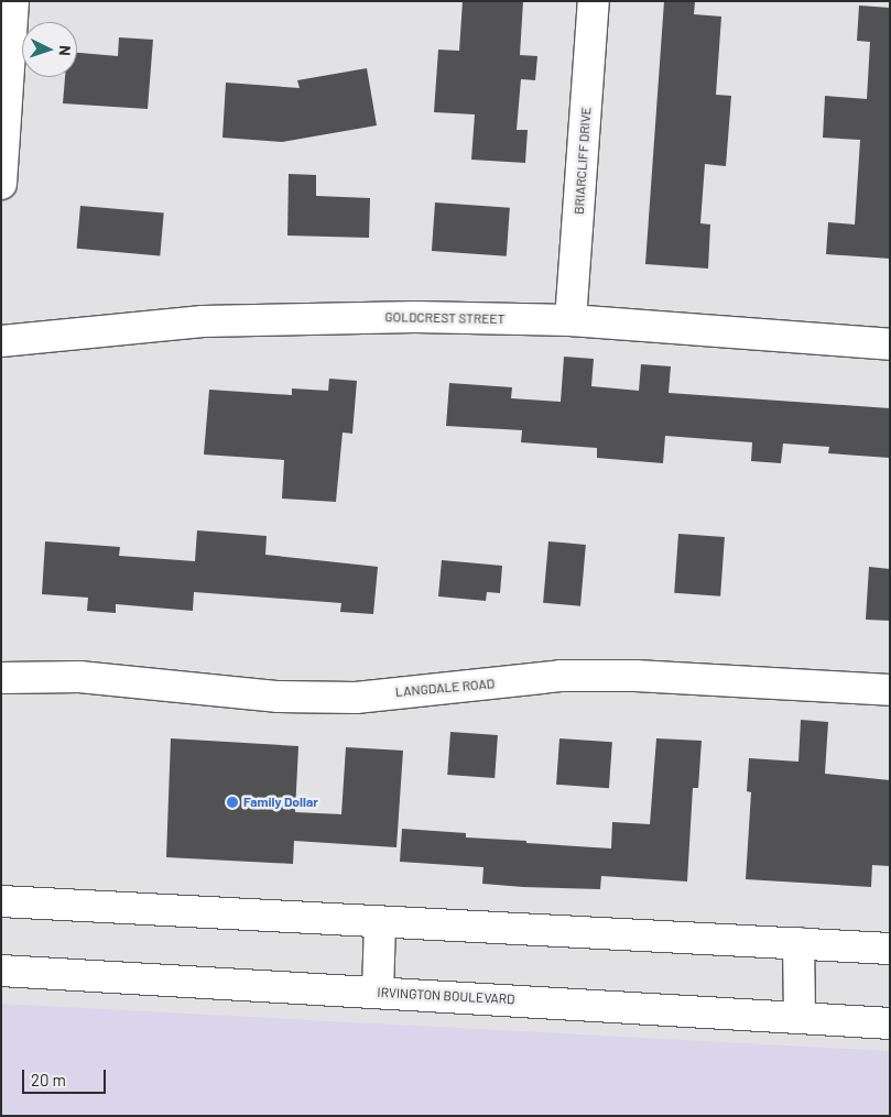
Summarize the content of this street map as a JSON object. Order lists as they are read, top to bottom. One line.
{"streets":{"street":["BRIARCLIFF DRIVE","GOLDCREST STREET","LANGDALE ROAD","IRVINGTON BOULEVARD"]},"crossings":[["BRIARCLIFF DRIVE","GOLDCREST STREET"]],"places":["Family Dollar"],"scale_bar":"20 m","north":"right"}
